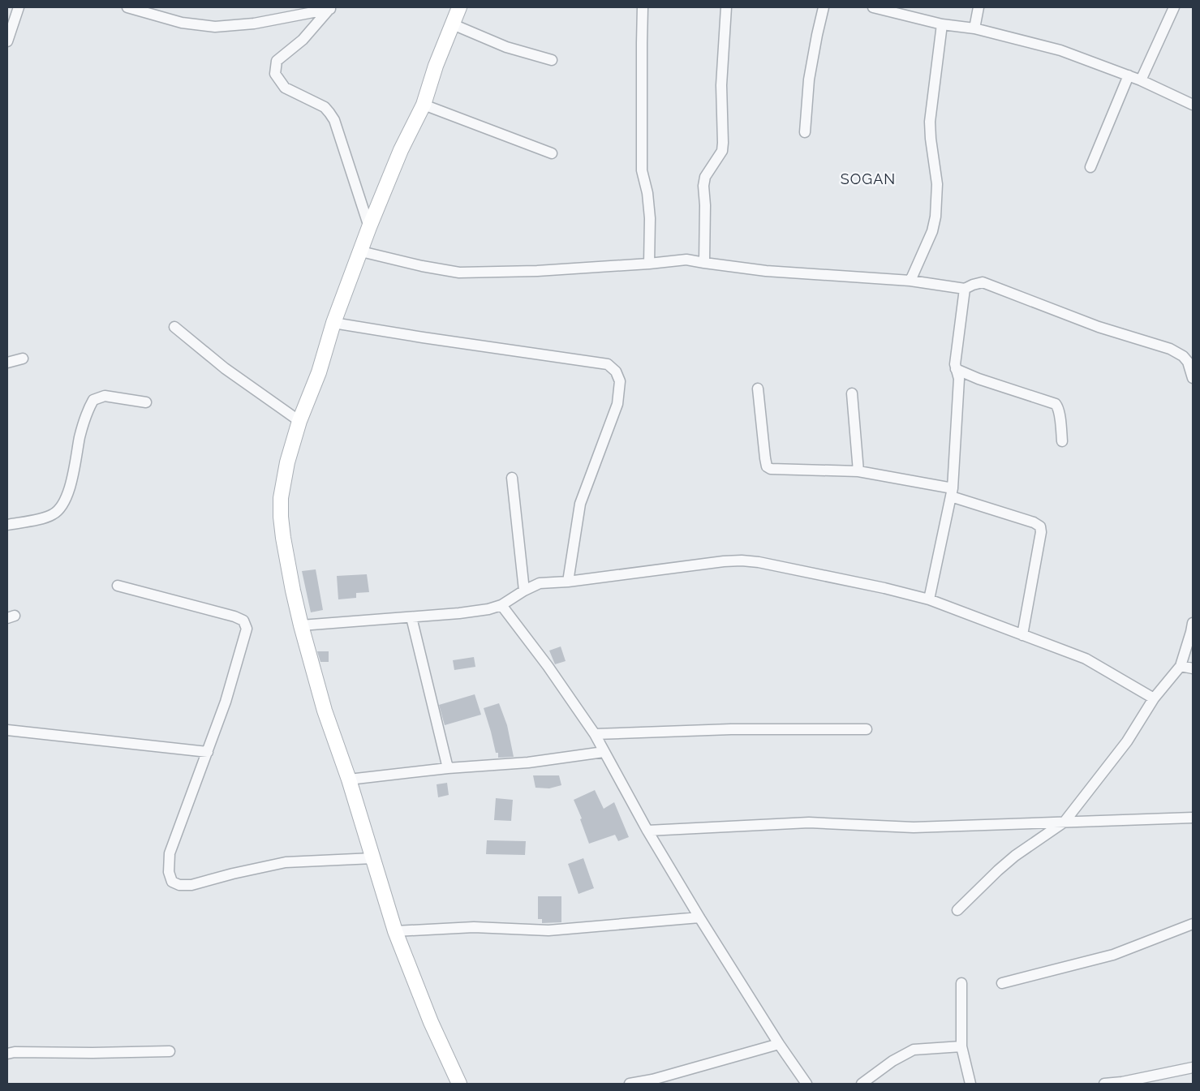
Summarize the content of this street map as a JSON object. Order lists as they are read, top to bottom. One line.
{"districts":["SOGAN"]}
